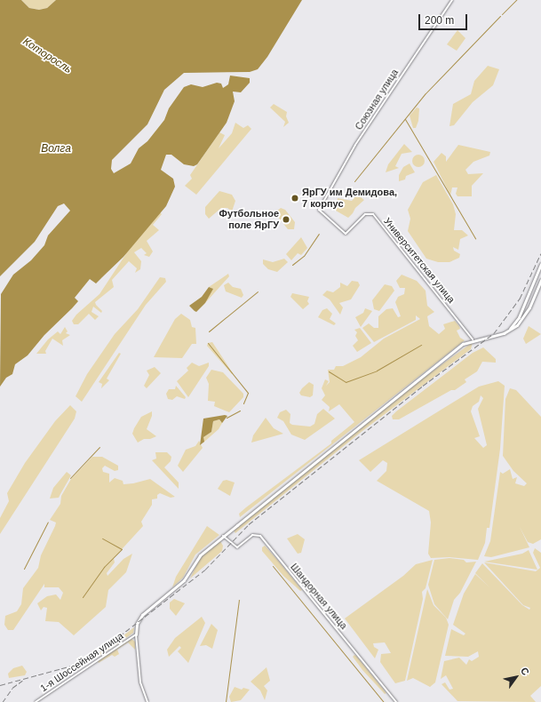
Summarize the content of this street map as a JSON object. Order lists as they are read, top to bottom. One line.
{"streets":{"street":["Союзная улица","Университетская улица","Шандорная улица","1-я Шоссейная улица"]},"crossings":[["Союзная улица","Университетская улица"]],"water":["Которосль","Волга"],"places":["ЯрГУ им Демидова, 7 корпус","Футбольное поле ЯрГУ"],"scale_bar":"200 m","north":"top right"}
